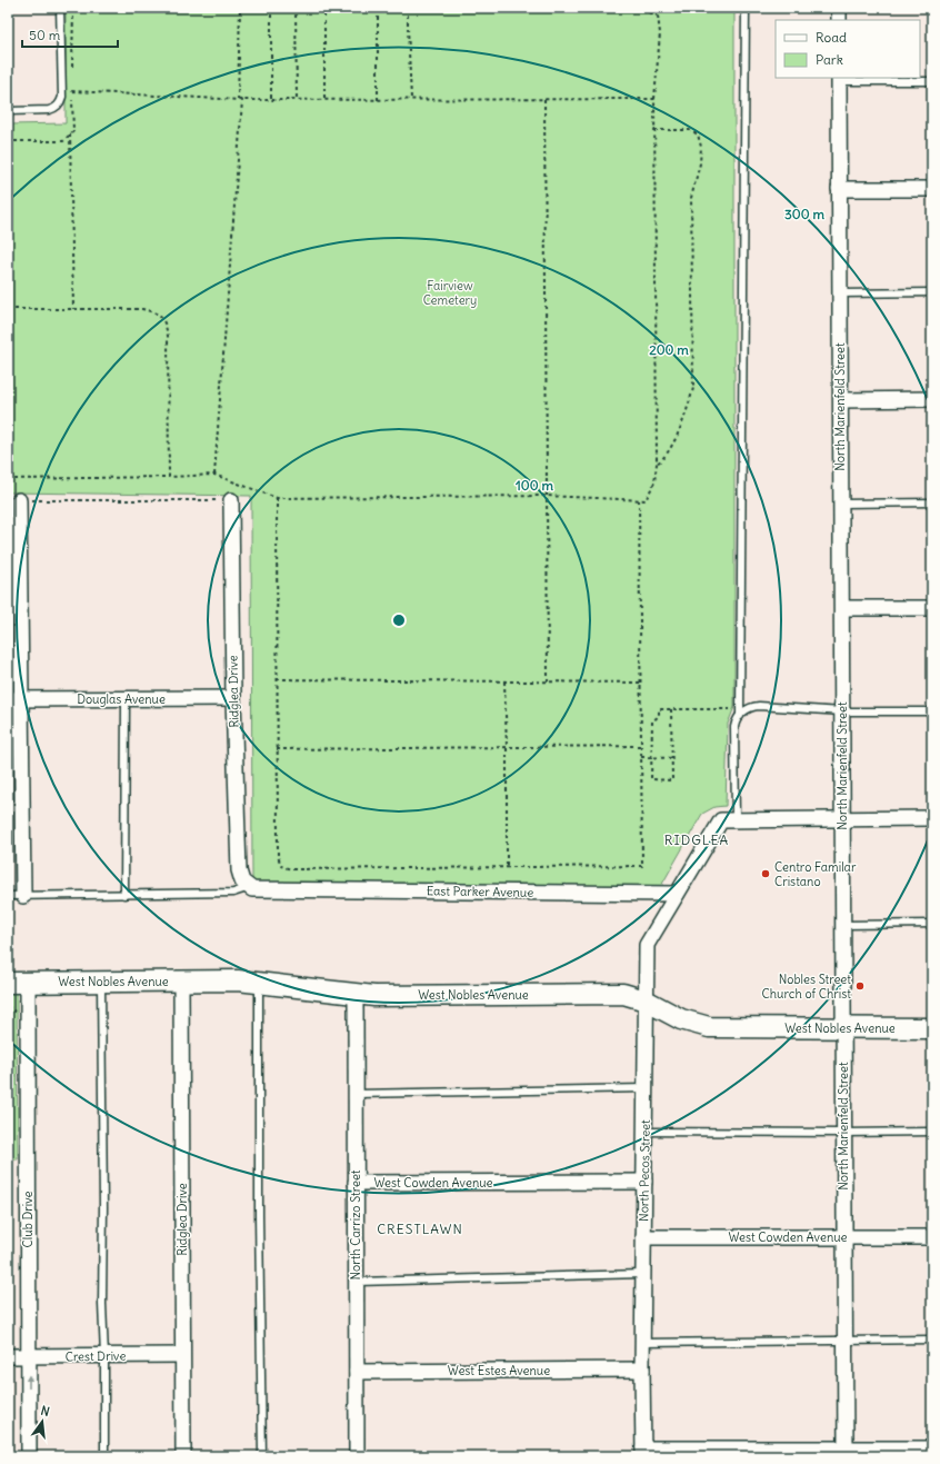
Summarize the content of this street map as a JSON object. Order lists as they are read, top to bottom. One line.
{"streets":{"street":["North Marienfeld Street","Ridglea Drive","Douglas Avenue","East Parker Avenue","West Nobles Avenue","North Pecos Street","West Cowden Avenue","Club Drive","North Carrizo Street","Crest Drive","West Estes Avenue"]},"crossings":[["North Marienfeld Street","West Nobles Avenue"],["North Marienfeld Street","West Cowden Avenue"],["Ridglea Drive","Douglas Avenue"],["Ridglea Drive","East Parker Avenue"],["Ridglea Drive","West Nobles Avenue"],["Ridglea Drive","Crest Drive"],["East Parker Avenue","North Pecos Street"],["West Nobles Avenue","North Pecos Street"],["West Nobles Avenue","Club Drive"],["West Nobles Avenue","North Carrizo Street"],["North Pecos Street","West Cowden Avenue"],["North Pecos Street","West Estes Avenue"],["West Cowden Avenue","North Carrizo Street"],["Club Drive","Crest Drive"],["North Carrizo Street","West Estes Avenue"]],"districts":["RIDGLEA","CRESTLAWN"],"parks":["Fairview Cemetery"],"places":["Centro Familar Cristano","Nobles Street Church of Christ"],"legend":["Road","Park"],"scale_bar":"50 m","north":"top","rings":["300 m","200 m","100 m"]}
